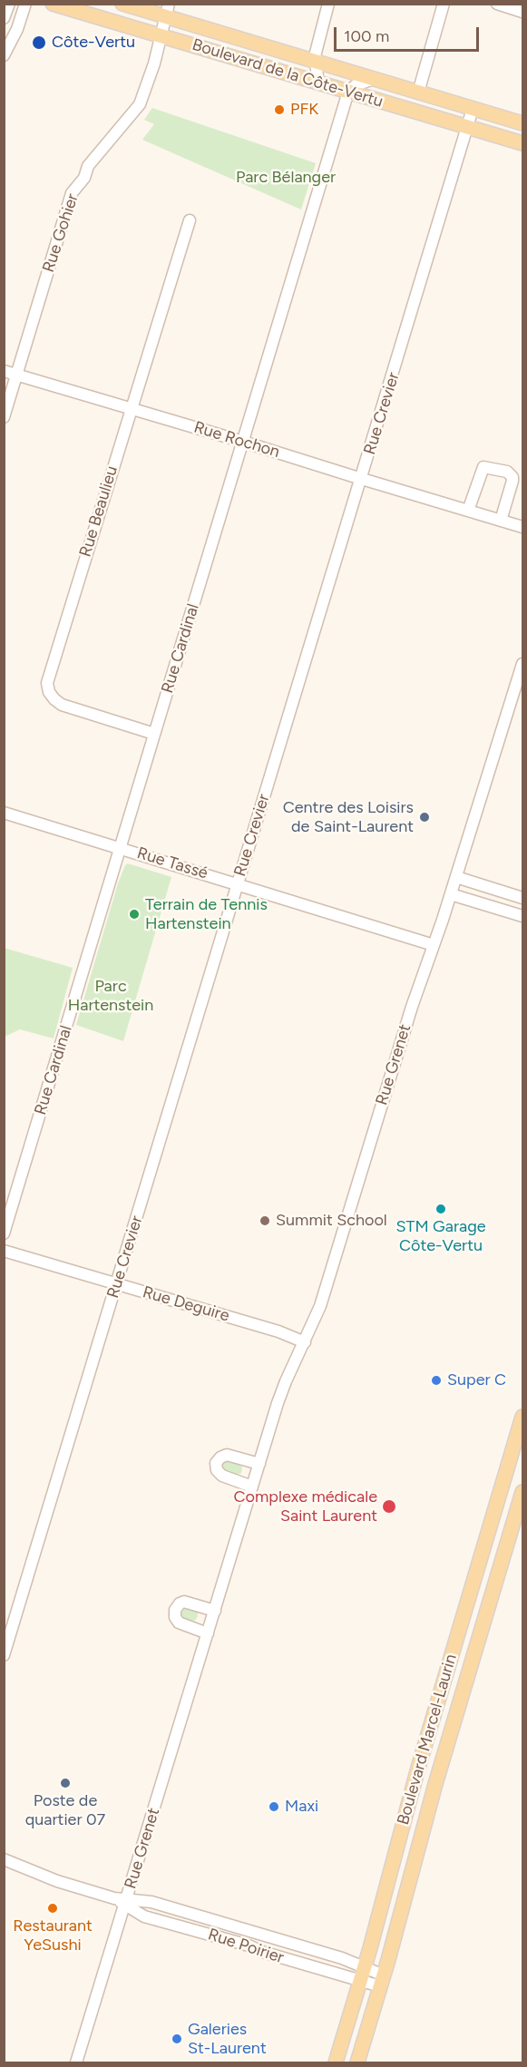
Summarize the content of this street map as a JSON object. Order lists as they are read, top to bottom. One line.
{"streets":{"main road":["Boulevard de la Côte-Vertu","Boulevard Marcel-Laurin"],"street":["Rue Gohier","Rue Crevier","Rue Rochon","Rue Beaulieu","Rue Cardinal","Rue Tassé","Rue Grenet","Rue Deguire","Rue Poirier"]},"crossings":[["Boulevard de la Côte-Vertu","Rue Gohier"],["Boulevard de la Côte-Vertu","Rue Crevier"],["Boulevard de la Côte-Vertu","Rue Cardinal"],["Rue Gohier","Rue Rochon"],["Rue Crevier","Rue Rochon"],["Rue Crevier","Rue Tassé"],["Rue Crevier","Rue Deguire"],["Rue Rochon","Rue Beaulieu"],["Rue Rochon","Rue Cardinal"],["Rue Beaulieu","Rue Cardinal"],["Rue Cardinal","Rue Tassé"],["Rue Tassé","Rue Grenet"],["Rue Grenet","Rue Deguire"],["Rue Grenet","Rue Poirier"],["Boulevard Marcel-Laurin","Rue Poirier"]],"parks":["Parc Bélanger","Parc Hartenstein"],"places":["Côte-Vertu","PFK","Centre des Loisirs de Saint-Laurent","Terrain de Tennis Hartenstein","STM Garage Côte-Vertu","Summit School","Super C","Complexe médicale Saint Laurent","Poste de quartier 07","Maxi","Restaurant YeSushi","Galeries St-Laurent"],"scale_bar":"100 m"}
